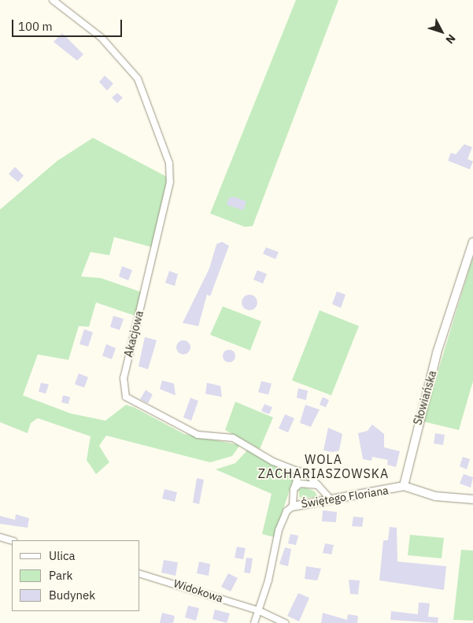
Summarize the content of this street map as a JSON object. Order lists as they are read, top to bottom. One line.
{"streets":{"street":["Akacjowa","Słowiańska","Świętego Floriana","Widokowa"]},"crossings":[["Akacjowa","Świętego Floriana"],["Słowiańska","Świętego Floriana"],["Świętego Floriana","Widokowa"]],"districts":["WOLA ZACHARIASZOWSKA"],"legend":["Ulica","Park","Budynek"],"scale_bar":"100 m","north":"bottom right"}
